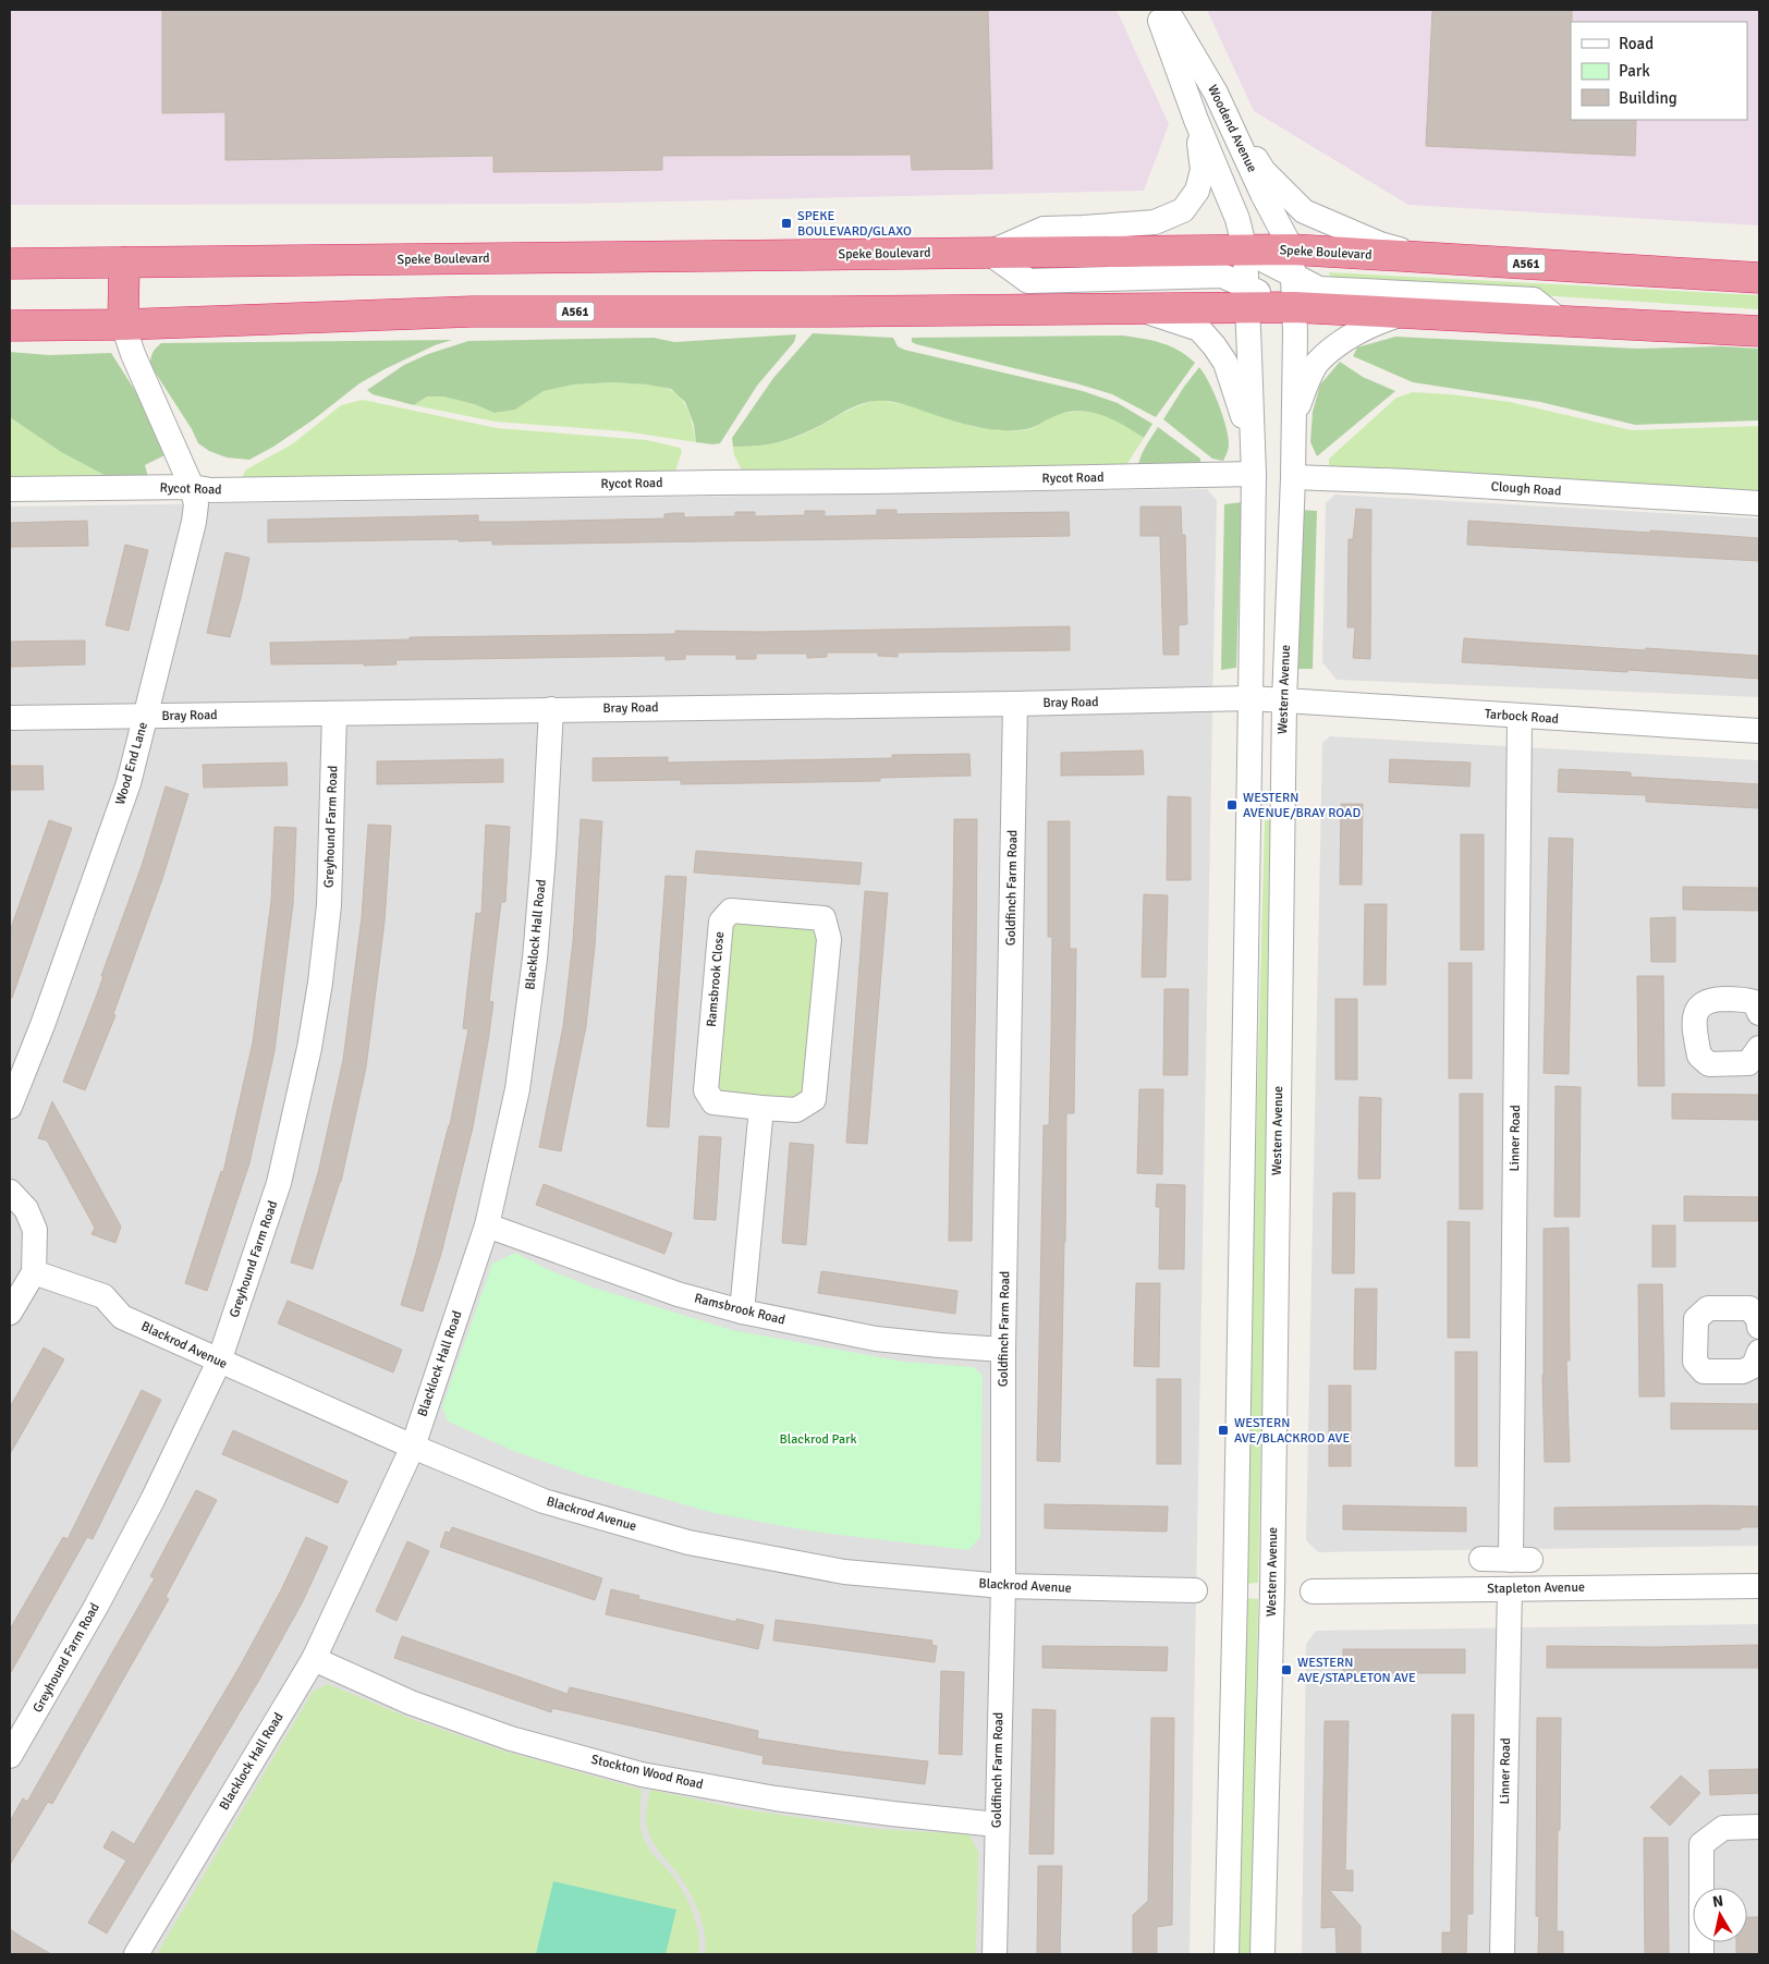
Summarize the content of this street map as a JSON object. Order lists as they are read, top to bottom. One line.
{"streets":{"highway":["Speke Boulevard","A561"],"street":["Woodend Avenue","Rycot Road","Clough Road","Western Avenue","Bray Road","Tarbock Road","Wood End Lane","Greyhound Farm Road","Goldfinch Farm Road","Blacklock Hall Road","Ramsbrook Close","Linner Road","Ramsbrook Road","Blackrod Avenue","Stapleton Avenue","Stockton Wood Road"]},"crossings":[["Woodend Avenue","Speke Boulevard"],["Woodend Avenue","A561"],["Woodend Avenue","Western Avenue"],["Speke Boulevard","A561"],["Speke Boulevard","Western Avenue"],["A561","Western Avenue"],["A561","Wood End Lane"],["Rycot Road","Wood End Lane"],["Clough Road","Western Avenue"],["Western Avenue","Bray Road"],["Western Avenue","Tarbock Road"],["Bray Road","Tarbock Road"],["Bray Road","Wood End Lane"],["Bray Road","Greyhound Farm Road"],["Bray Road","Goldfinch Farm Road"],["Bray Road","Blacklock Hall Road"],["Tarbock Road","Linner Road"],["Greyhound Farm Road","Blackrod Avenue"],["Goldfinch Farm Road","Ramsbrook Road"],["Goldfinch Farm Road","Blackrod Avenue"],["Goldfinch Farm Road","Stockton Wood Road"],["Blacklock Hall Road","Ramsbrook Road"],["Blacklock Hall Road","Blackrod Avenue"],["Blacklock Hall Road","Stockton Wood Road"],["Linner Road","Stapleton Avenue"]],"parks":["Blackrod Park"],"places":{"transit":["SPEKE BOULEVARD/GLAXO","WESTERN AVENUE/BRAY ROAD","WESTERN AVE/BLACKROD AVE","WESTERN AVE/STAPLETON AVE"]},"legend":["Road","Park","Building"],"north":"top"}
